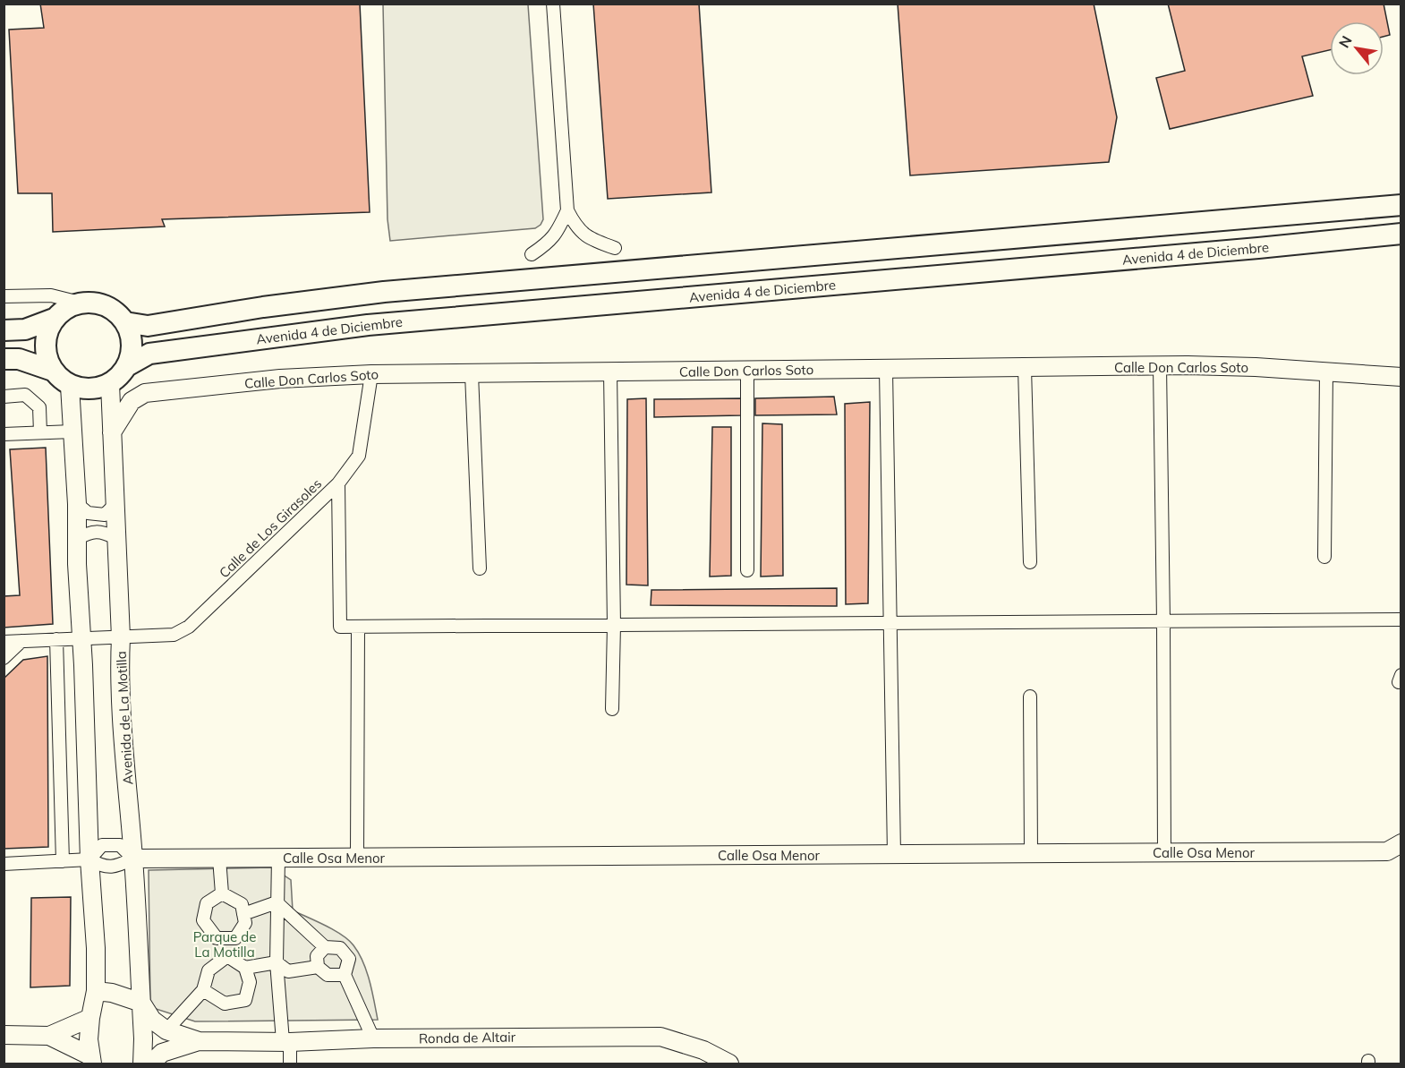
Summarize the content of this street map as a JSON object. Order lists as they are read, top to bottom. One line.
{"streets":{"main road":["Avenida 4 de Diciembre"],"street":["Calle Don Carlos Soto","Calle de Los Girasoles","Avenida de La Motilla","Calle Osa Menor","Ronda de Altair"]},"crossings":[["Avenida 4 de Diciembre","Avenida de La Motilla"],["Calle Don Carlos Soto","Calle de Los Girasoles"],["Calle Don Carlos Soto","Avenida de La Motilla"],["Calle de Los Girasoles","Avenida de La Motilla"],["Avenida de La Motilla","Calle Osa Menor"],["Avenida de La Motilla","Ronda de Altair"]],"parks":["Parque de La Motilla"],"north":"top left"}
